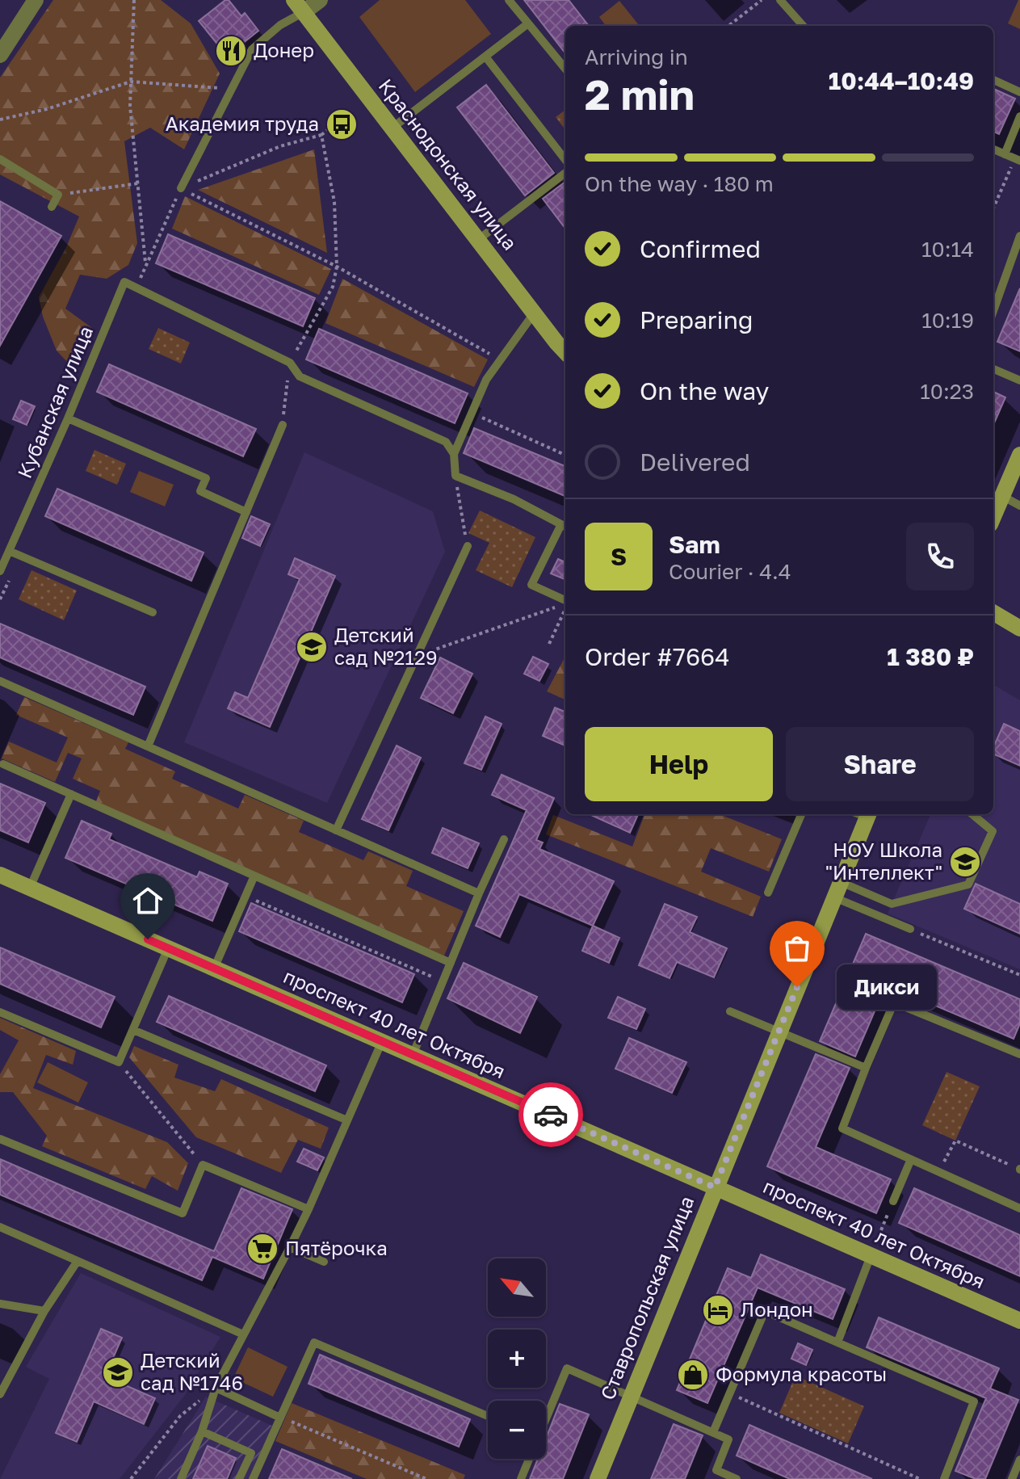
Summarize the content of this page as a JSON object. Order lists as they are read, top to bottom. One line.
{"streets":{"main road":["Краснодонская улица","проспект 40 лет Октября","Ставропольская улица"],"lane":["Кубанская улица"]},"crossings":[["проспект 40 лет Октября","Ставропольская улица"]],"places":{"restaurant":["Донер"],"bus stop":["Академия труда"],"school or university":["Детский сад №2129","НОУ Школа \"Интеллект\"","Детский сад №1746"],"other":["Дикси"],"supermarket":["Пятёрочка"],"hotel":["Лондон"],"shop":["Формула красоты"]},"north":"top left","page":{"heading":["2 min","Arriving in","10:44–10:49"],"panel":["Sam","Courier · 4.4","Order #7664","1 380 ₽"],"bar":"On the way · 180 m","list":[["Confirmed","10:14"],["Preparing","10:19"],["On the way","10:23"],"Delivered"],"round":"S","buttons":["Help","Share"],"bubble":"Дикси","map_buttons":["+","−"]}}
